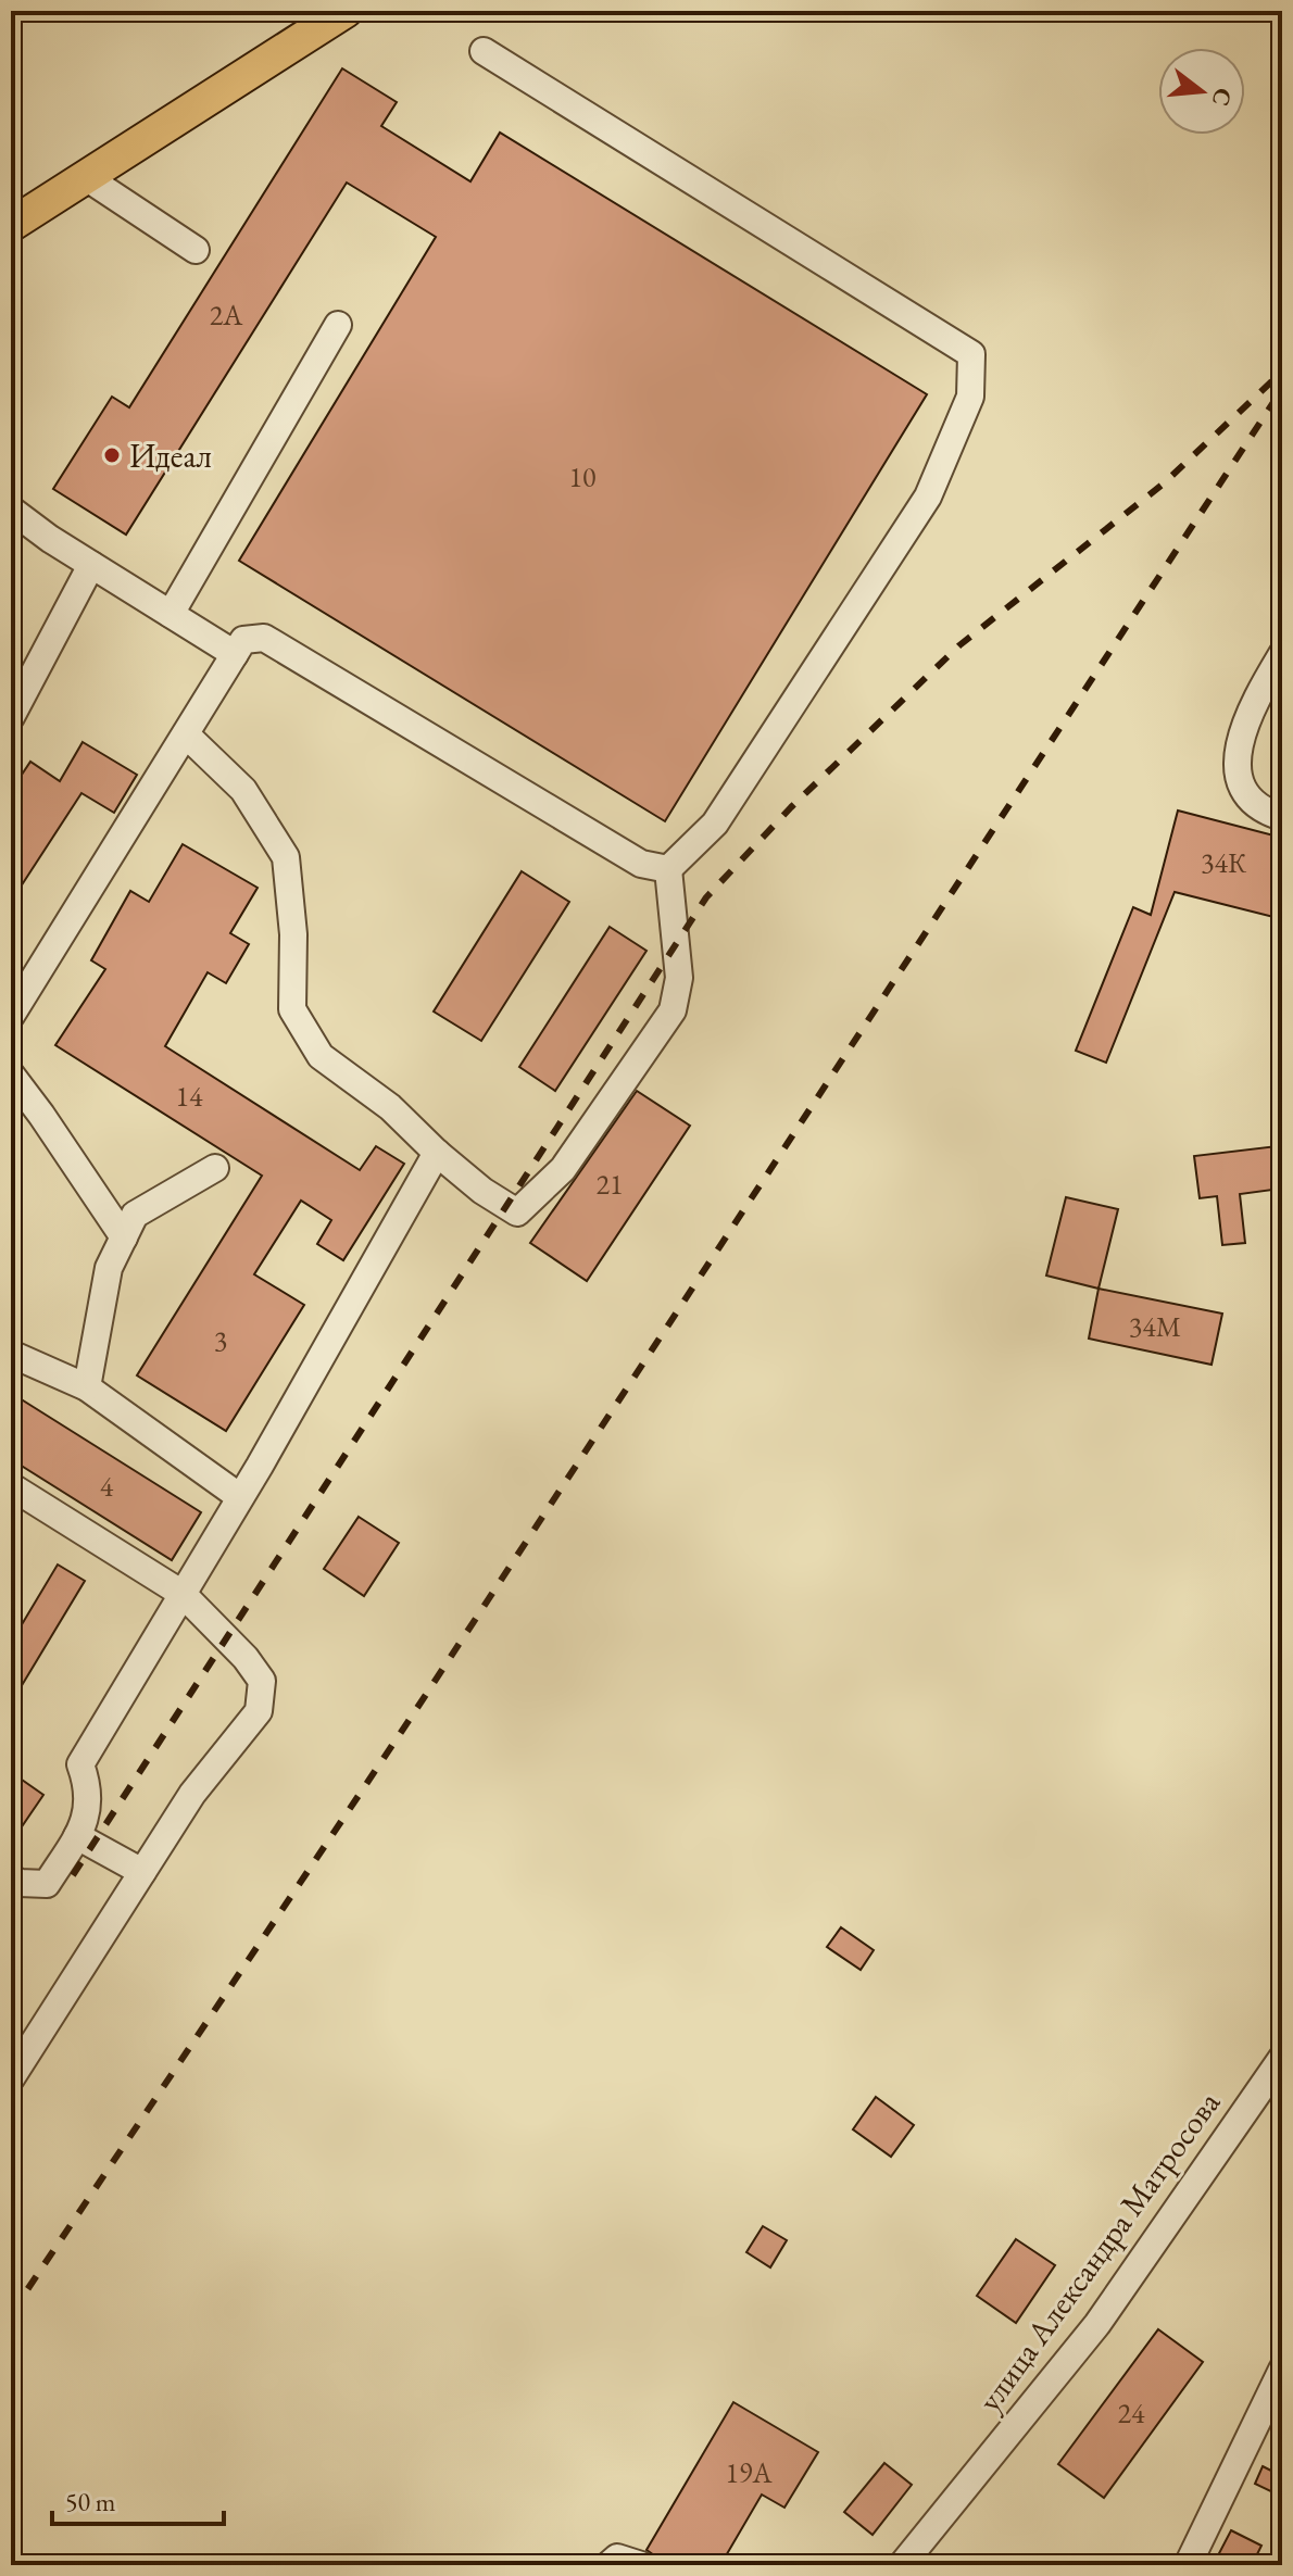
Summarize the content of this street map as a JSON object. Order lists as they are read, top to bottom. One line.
{"streets":{"street":["улица Александра Матросова"]},"places":["Идеал"],"house_numbers":["2А","10","34К","14","21","34М","3","4","24","19А"],"scale_bar":"50 m","north":"right"}
